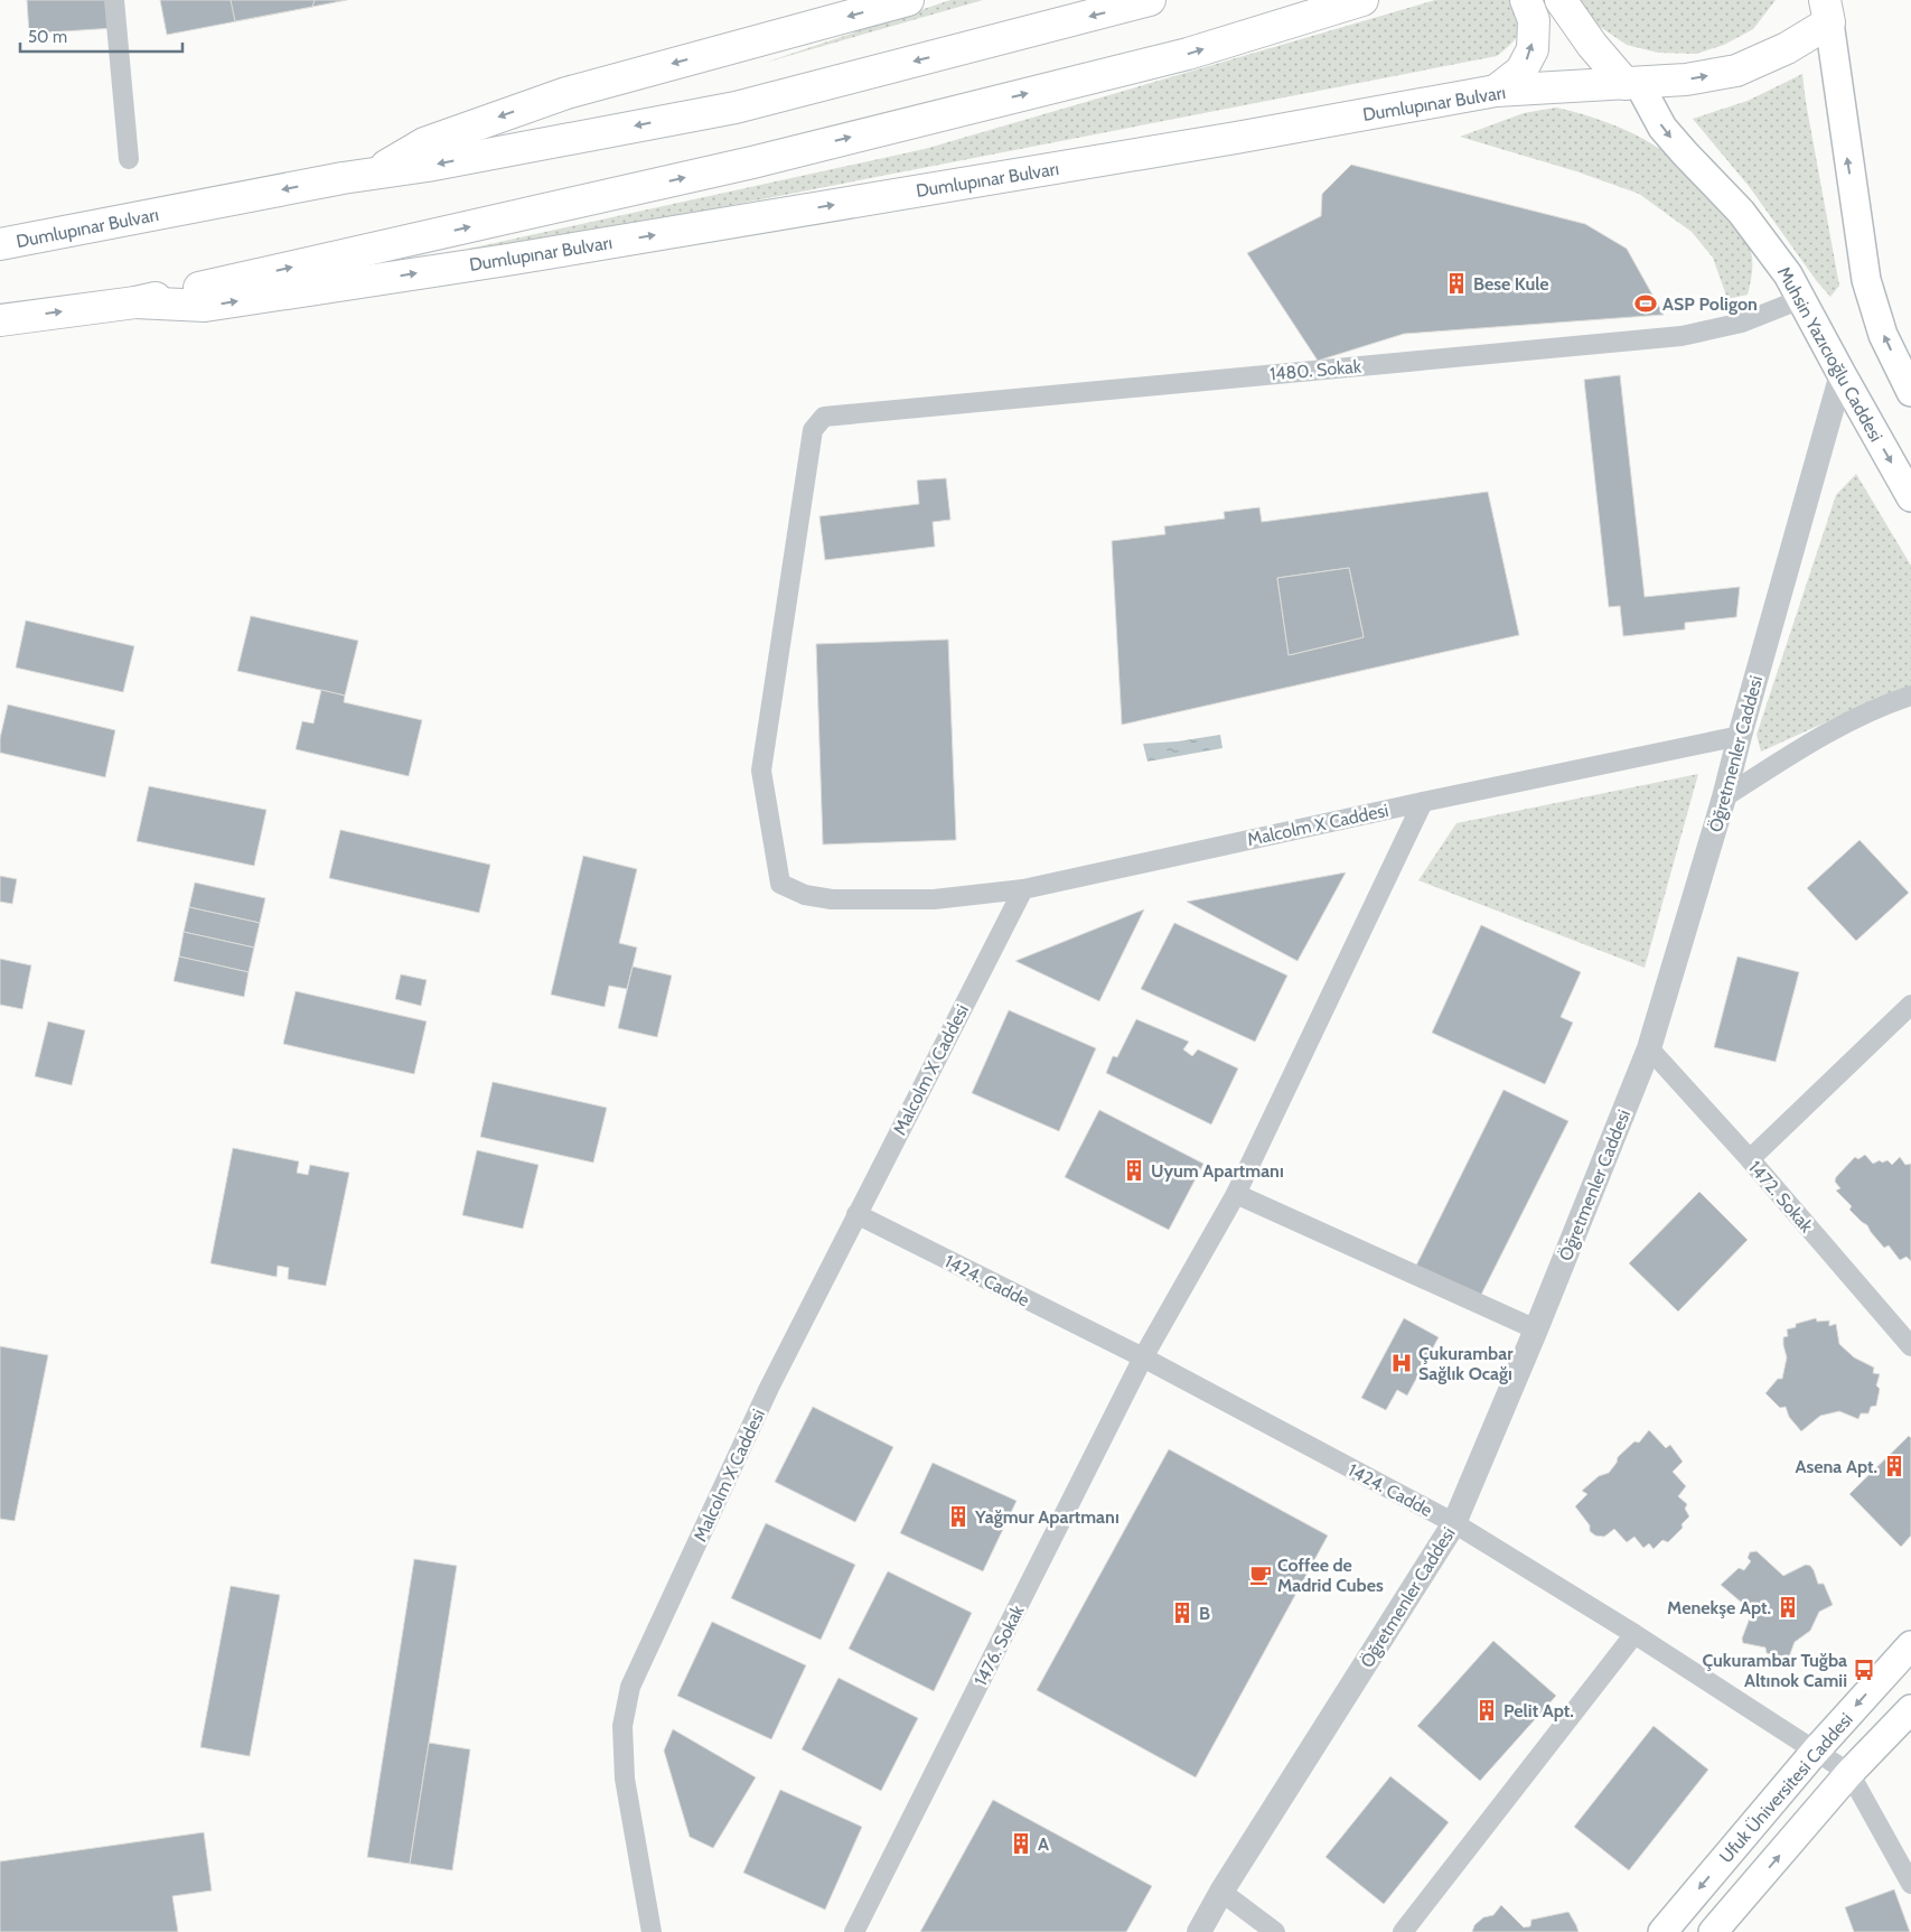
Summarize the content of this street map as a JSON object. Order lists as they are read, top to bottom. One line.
{"streets":{"highway":["Dumlupınar Bulvarı"],"main road":["Muhsin Yazıcıoğlu Caddesi","Ufuk Üniversitesi Caddesi"],"street":["1480. Sokak","Öğretmenler Caddesi","Malcolm X Caddesi","1472. Sokak","1424. Cadde","1476. Sokak"]},"crossings":[["Dumlupınar Bulvarı","Muhsin Yazıcıoğlu Caddesi"],["Muhsin Yazıcıoğlu Caddesi","1480. Sokak"],["Muhsin Yazıcıoğlu Caddesi","Öğretmenler Caddesi"],["1480. Sokak","Malcolm X Caddesi"],["Öğretmenler Caddesi","Malcolm X Caddesi"],["Öğretmenler Caddesi","1472. Sokak"],["Öğretmenler Caddesi","1424. Cadde"],["Malcolm X Caddesi","1424. Cadde"],["Malcolm X Caddesi","1476. Sokak"],["1424. Cadde","1476. Sokak"],["1424. Cadde","Ufuk Üniversitesi Caddesi"]],"places":{"building":["Bese Kule","Uyum Apartmanı","Asena Apt.","Yağmur Apartmanı","Menekşe Apt.","B","Pelit Apt.","A"],"sports":["ASP Poligon"],"hospital":["Çukurambar Sağlık Ocağı"],"cafe":["Coffee de Madrid Cubes"],"bus stop":["Çukurambar Tuğba Altınok Camii"]},"scale_bar":"50 m"}
